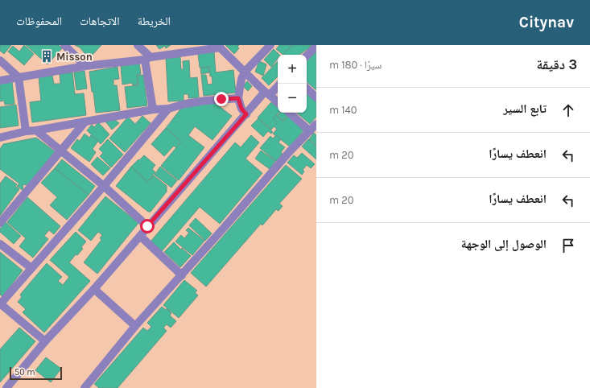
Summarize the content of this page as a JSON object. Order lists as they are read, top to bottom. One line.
{"places":{"building":["Misson"]},"scale_bar":"50 m","page":{"header":"Citynav","nav":["الخريطة","الاتجاهات","المحفوظات"],"heading":["3 دقيقة","سيرًا · 180 m"],"map_buttons":["+","−"],"list":[["تابع السير","140 m"],["انعطف يسارًا","20 m"],["انعطف يسارًا","20 m"],"الوصول إلى الوجهة"],"scale":"50 m"}}
